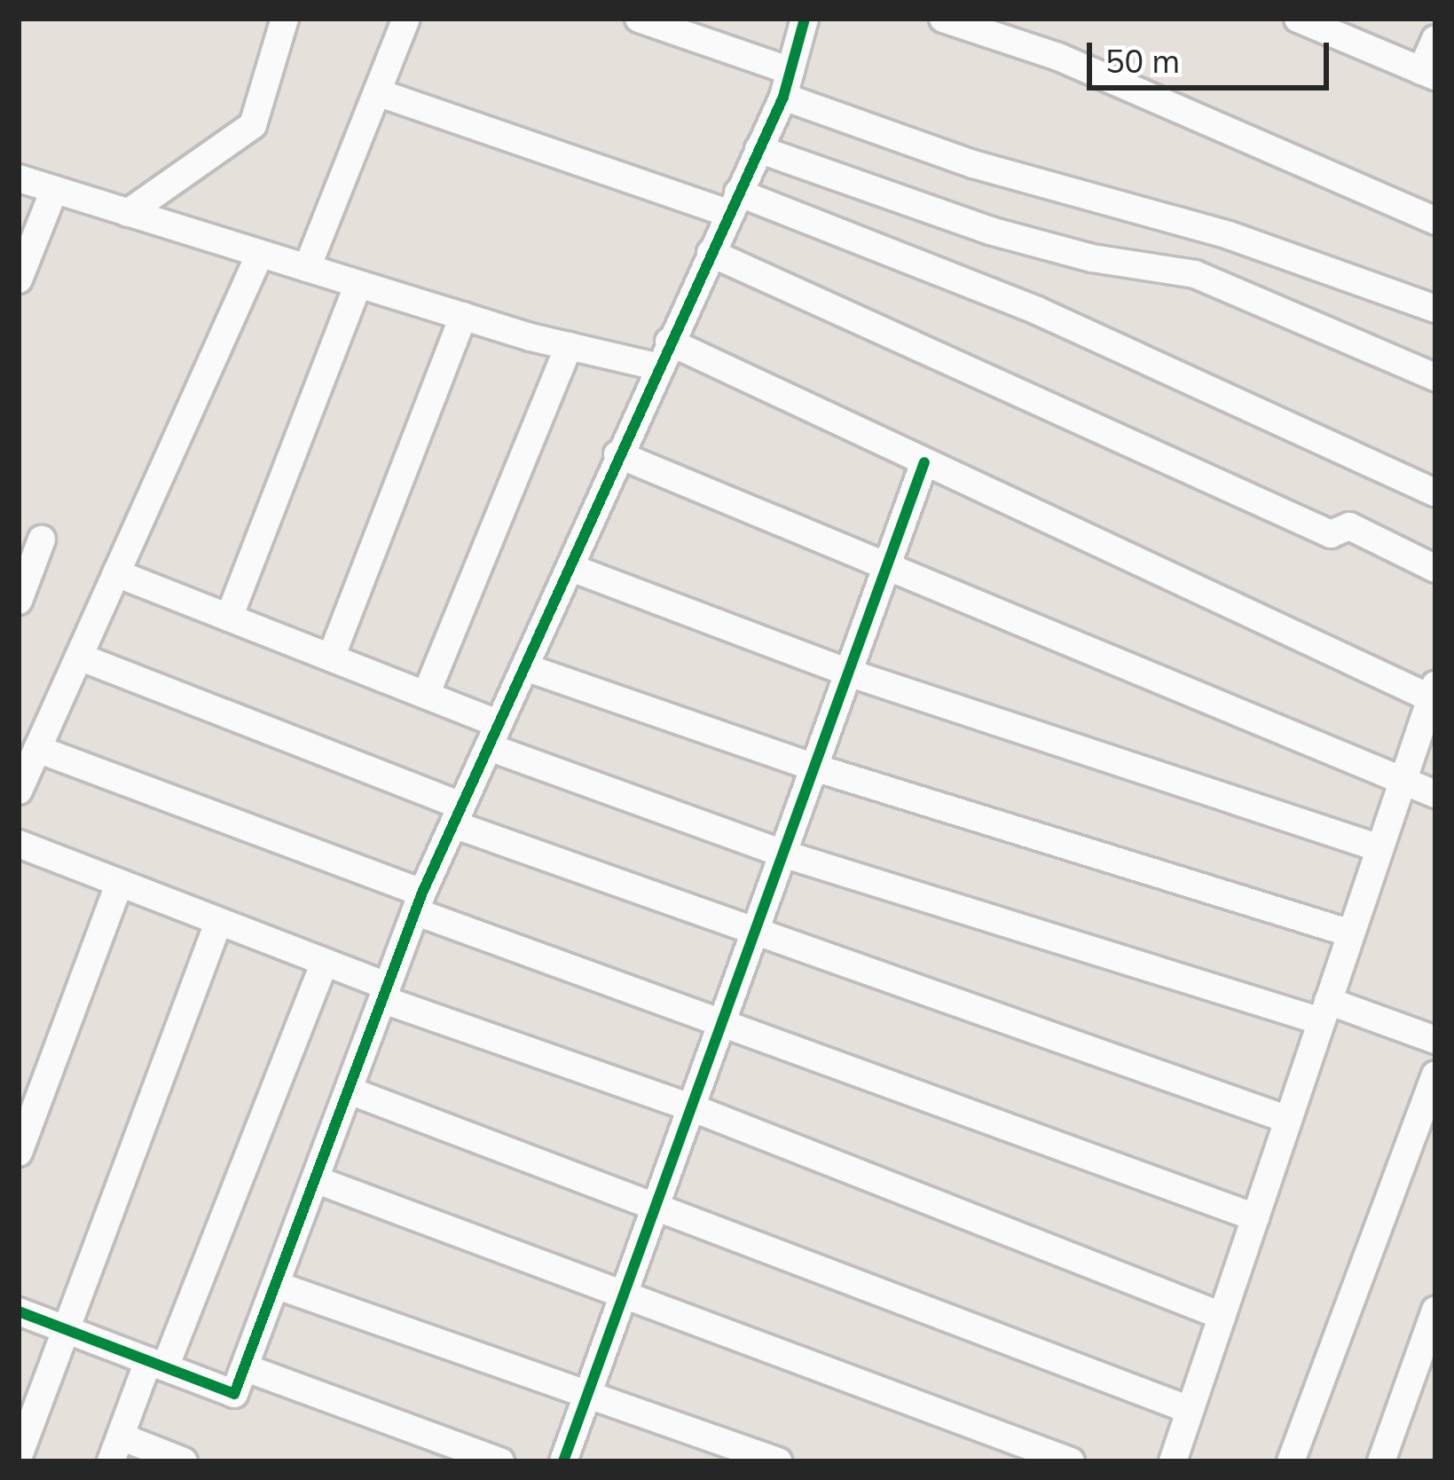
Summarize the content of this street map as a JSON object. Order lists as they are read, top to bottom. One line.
{"scale_bar":"50 m"}
